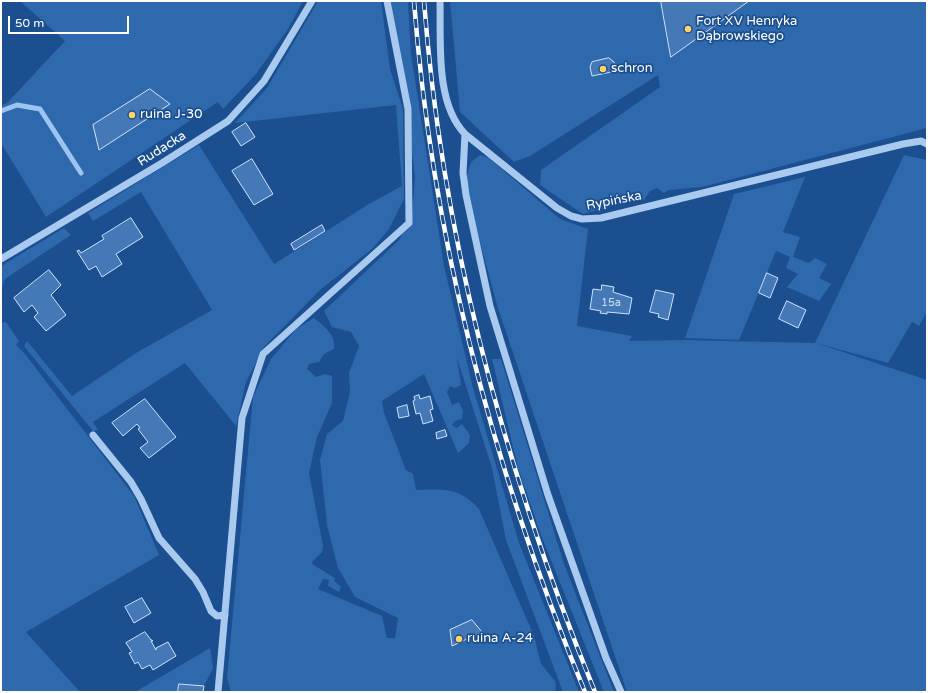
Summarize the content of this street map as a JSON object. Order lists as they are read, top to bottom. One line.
{"streets":{"street":["Rudacka","Rypińska"]},"places":["Fort XV Henryka Dąbrowskiego","schron","ruina J-30","ruina A-24"],"house_numbers":["15a"],"scale_bar":"50 m"}
